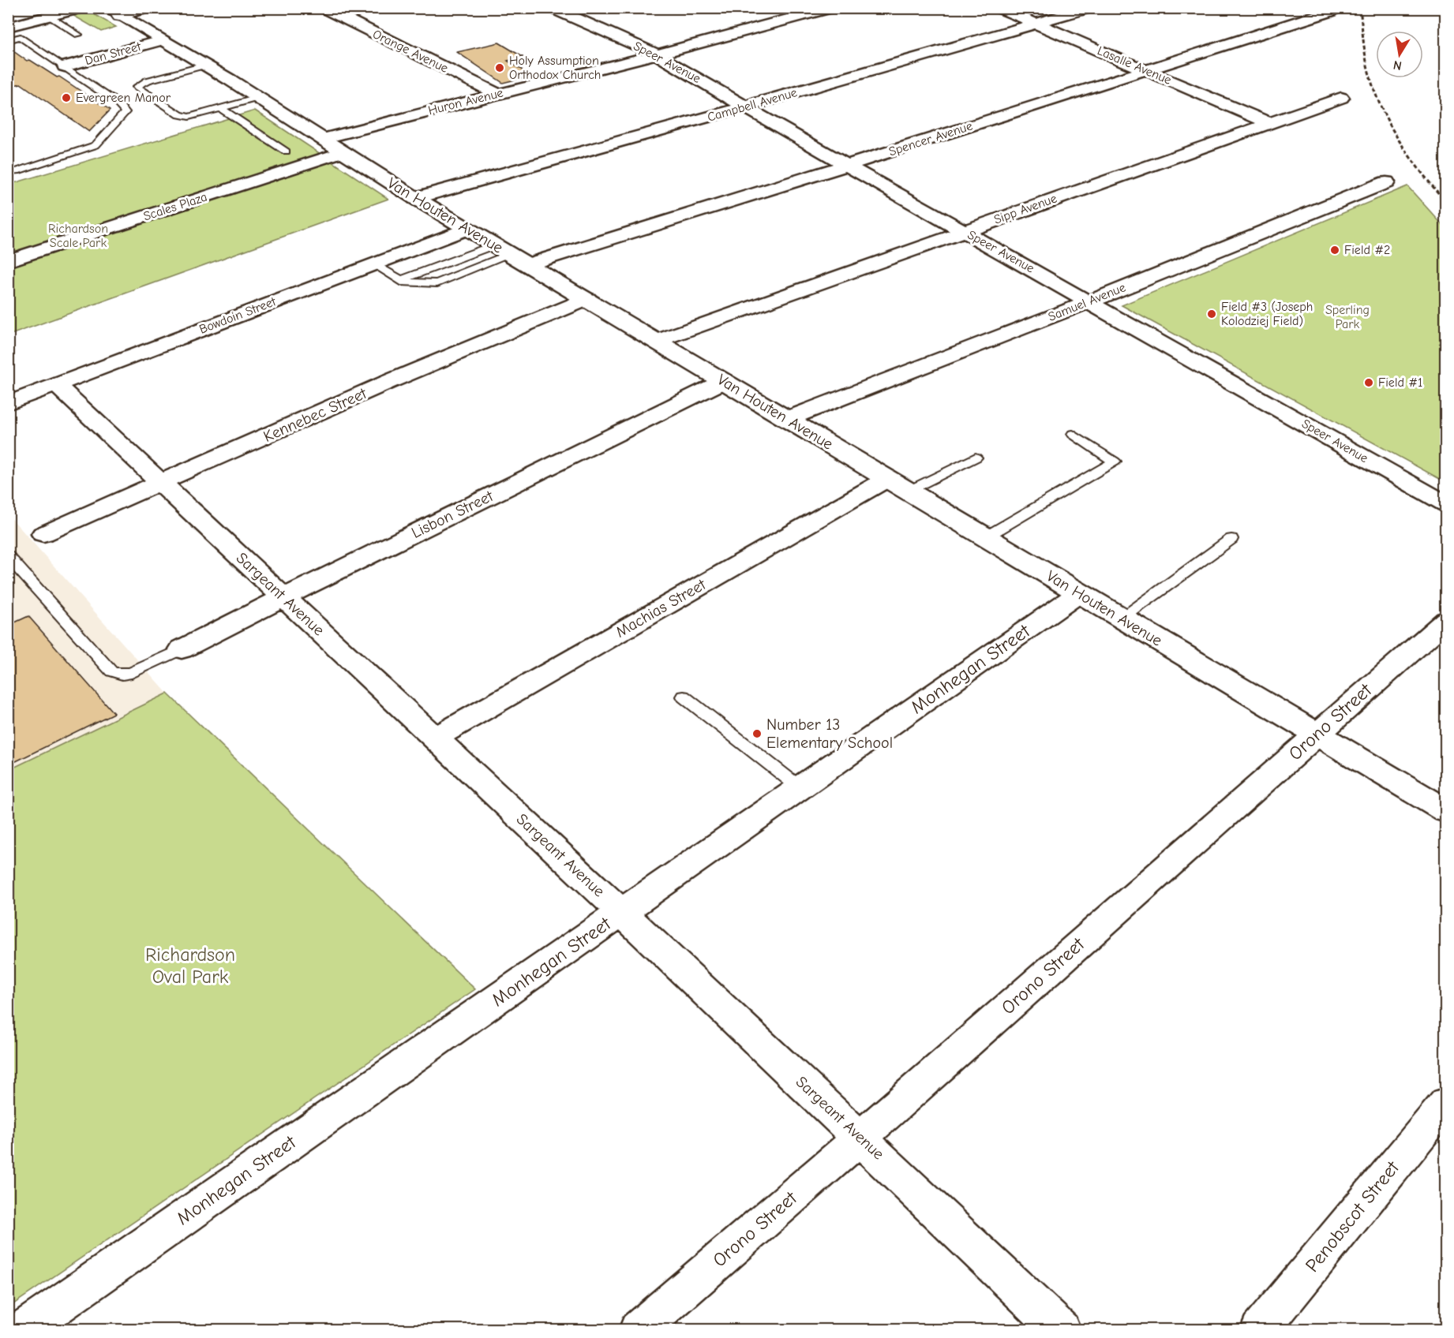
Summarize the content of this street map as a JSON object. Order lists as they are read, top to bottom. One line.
{"streets":{"street":["Orange Avenue","Dan Street","Speer Avenue","Lasalle Avenue","Huron Avenue","Campbell Avenue","Spencer Avenue","Scales Plaza","Sipp Avenue","Van Houten Avenue","Samuel Avenue","Bowdoin Street","Kennebec Street","Lisbon Street","Sargeant Avenue","Machias Street","Monhegan Street","Orono Street","Penobscot Street"]},"crossings":[["Orange Avenue","Huron Avenue"],["Dan Street","Van Houten Avenue"],["Speer Avenue","Huron Avenue"],["Speer Avenue","Campbell Avenue"],["Speer Avenue","Spencer Avenue"],["Speer Avenue","Sipp Avenue"],["Speer Avenue","Samuel Avenue"],["Lasalle Avenue","Campbell Avenue"],["Lasalle Avenue","Spencer Avenue"],["Lasalle Avenue","Sipp Avenue"],["Huron Avenue","Van Houten Avenue"],["Campbell Avenue","Van Houten Avenue"],["Spencer Avenue","Van Houten Avenue"],["Scales Plaza","Van Houten Avenue"],["Sipp Avenue","Van Houten Avenue"],["Van Houten Avenue","Samuel Avenue"],["Van Houten Avenue","Bowdoin Street"],["Van Houten Avenue","Kennebec Street"],["Van Houten Avenue","Lisbon Street"],["Van Houten Avenue","Machias Street"],["Van Houten Avenue","Monhegan Street"],["Van Houten Avenue","Orono Street"],["Bowdoin Street","Sargeant Avenue"],["Kennebec Street","Sargeant Avenue"],["Lisbon Street","Sargeant Avenue"],["Sargeant Avenue","Machias Street"],["Sargeant Avenue","Monhegan Street"],["Sargeant Avenue","Orono Street"]],"parks":["Richardson Scale Park","Sperling Park","Richardson Oval Park"],"places":["Holy Assumption Orthodox Church","Evergreen Manor","Field #2","Field #3 (Joseph Kolodziej Field)","Field #1","Number 13 Elementary School"],"north":"bottom"}
